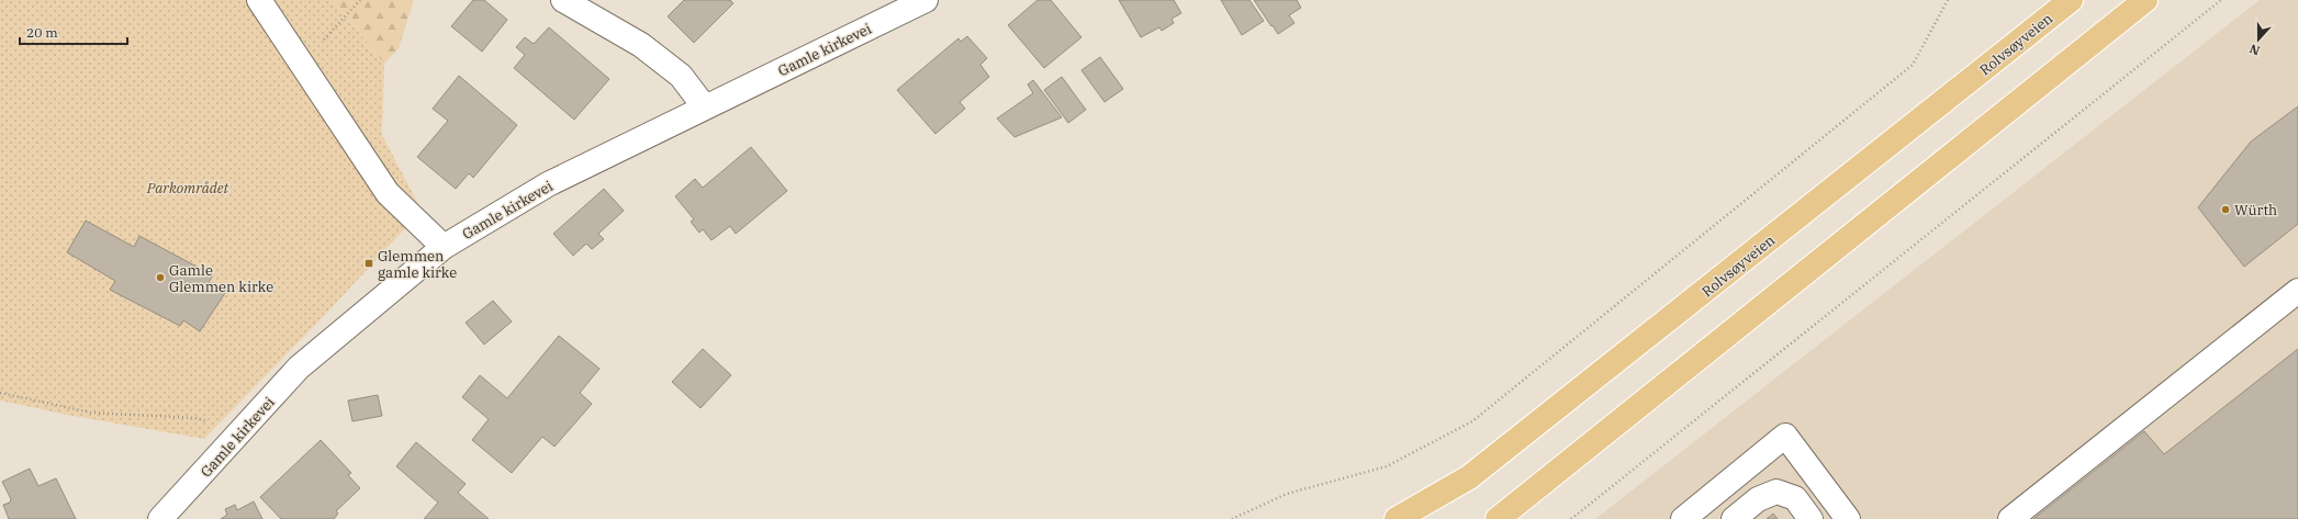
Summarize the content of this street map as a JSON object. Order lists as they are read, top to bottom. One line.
{"streets":{"main road":["Rolvsøyveien"],"street":["Gamle kirkevei"]},"parks":["Parkområdet"],"places":{"other":["Würth","Gamle Glemmen kirke"],"transit":["Glemmen gamle kirke"]},"scale_bar":"20 m","north":"bottom"}
